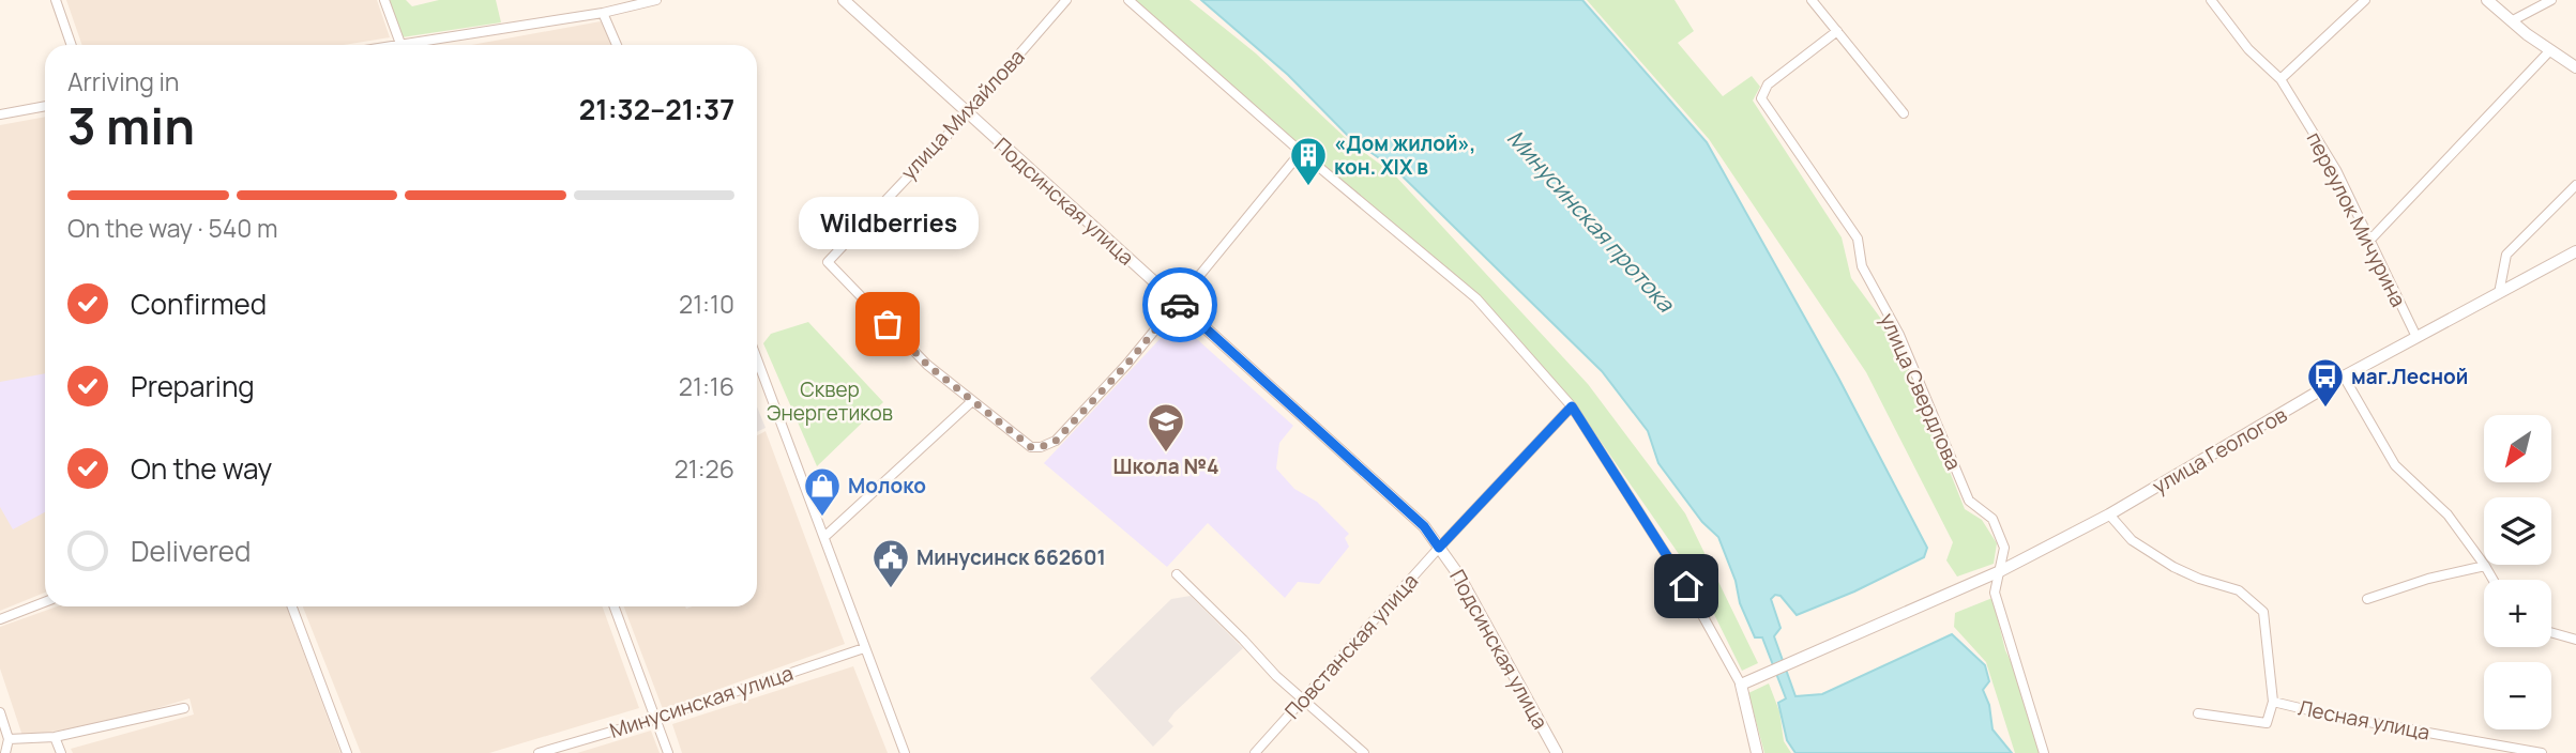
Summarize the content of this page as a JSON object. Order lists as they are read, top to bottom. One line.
{"streets":{"street":["улица Михайлова","Подсинская улица","переулок Мичурина","улица Свердлова","улица Геологов","Повстанская улица","Минусинская улица","Лесная улица"]},"crossings":[["улица Михайлова","Подсинская улица"],["Подсинская улица","Повстанская улица"],["переулок Мичурина","улица Геологов"],["улица Свердлова","улица Геологов"],["улица Геологов","Лесная улица"]],"water":["Минусинская протока"],"parks":["Сквер Энергетиков"],"places":{"building":["«Дом жилой», кон. ХIХ в"],"other":["Wildberries"],"bus stop":["маг.Лесной"],"school or university":["Школа №4"],"shop":["Молоко"],"public building":["Минусинск 662601"]},"north":"bottom left","page":{"heading":["3 min","Arriving in","21:32–21:37"],"bar":"On the way · 540 m","bubble":"Wildberries","list":[["Confirmed","21:10"],["Preparing","21:16"],["On the way","21:26"],"Delivered"],"map_buttons":["+","−"]}}
